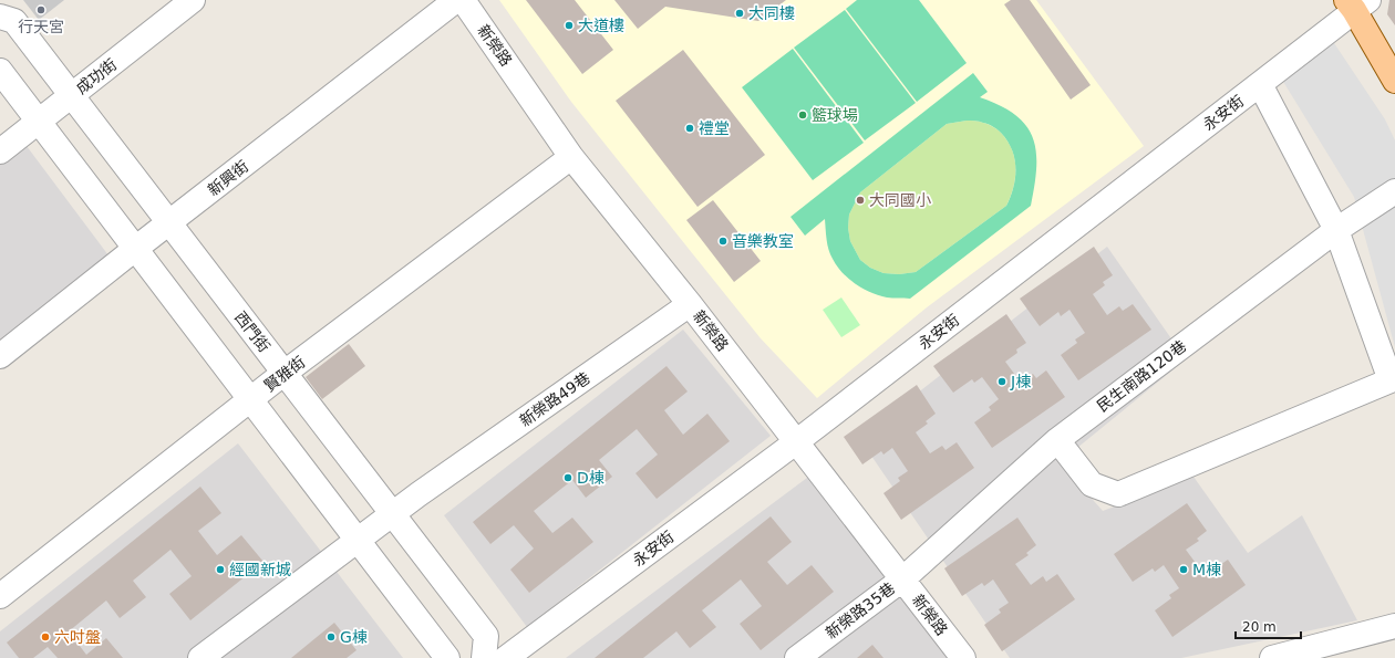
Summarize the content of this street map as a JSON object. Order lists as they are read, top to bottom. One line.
{"streets":{"street":["新榮路","成功街","永安街","新興街","西門街","賢雅街","民生南路120巷","新榮路49巷","新榮路35巷"]},"crossings":[["新榮路","永安街"],["新榮路","賢雅街"],["新榮路","民生南路120巷"],["新榮路","新榮路49巷"],["新榮路","新榮路35巷"],["成功街","西門街"],["新興街","西門街"],["西門街","賢雅街"],["西門街","新榮路49巷"],["民生南路120巷","新榮路35巷"]],"places":["行天宮","大同樓","大道樓","籃球場","禮堂","大同國小","音樂教室","J棟","D棟","經國新城","M棟","六吋盤","G棟"],"scale_bar":"20 m"}
